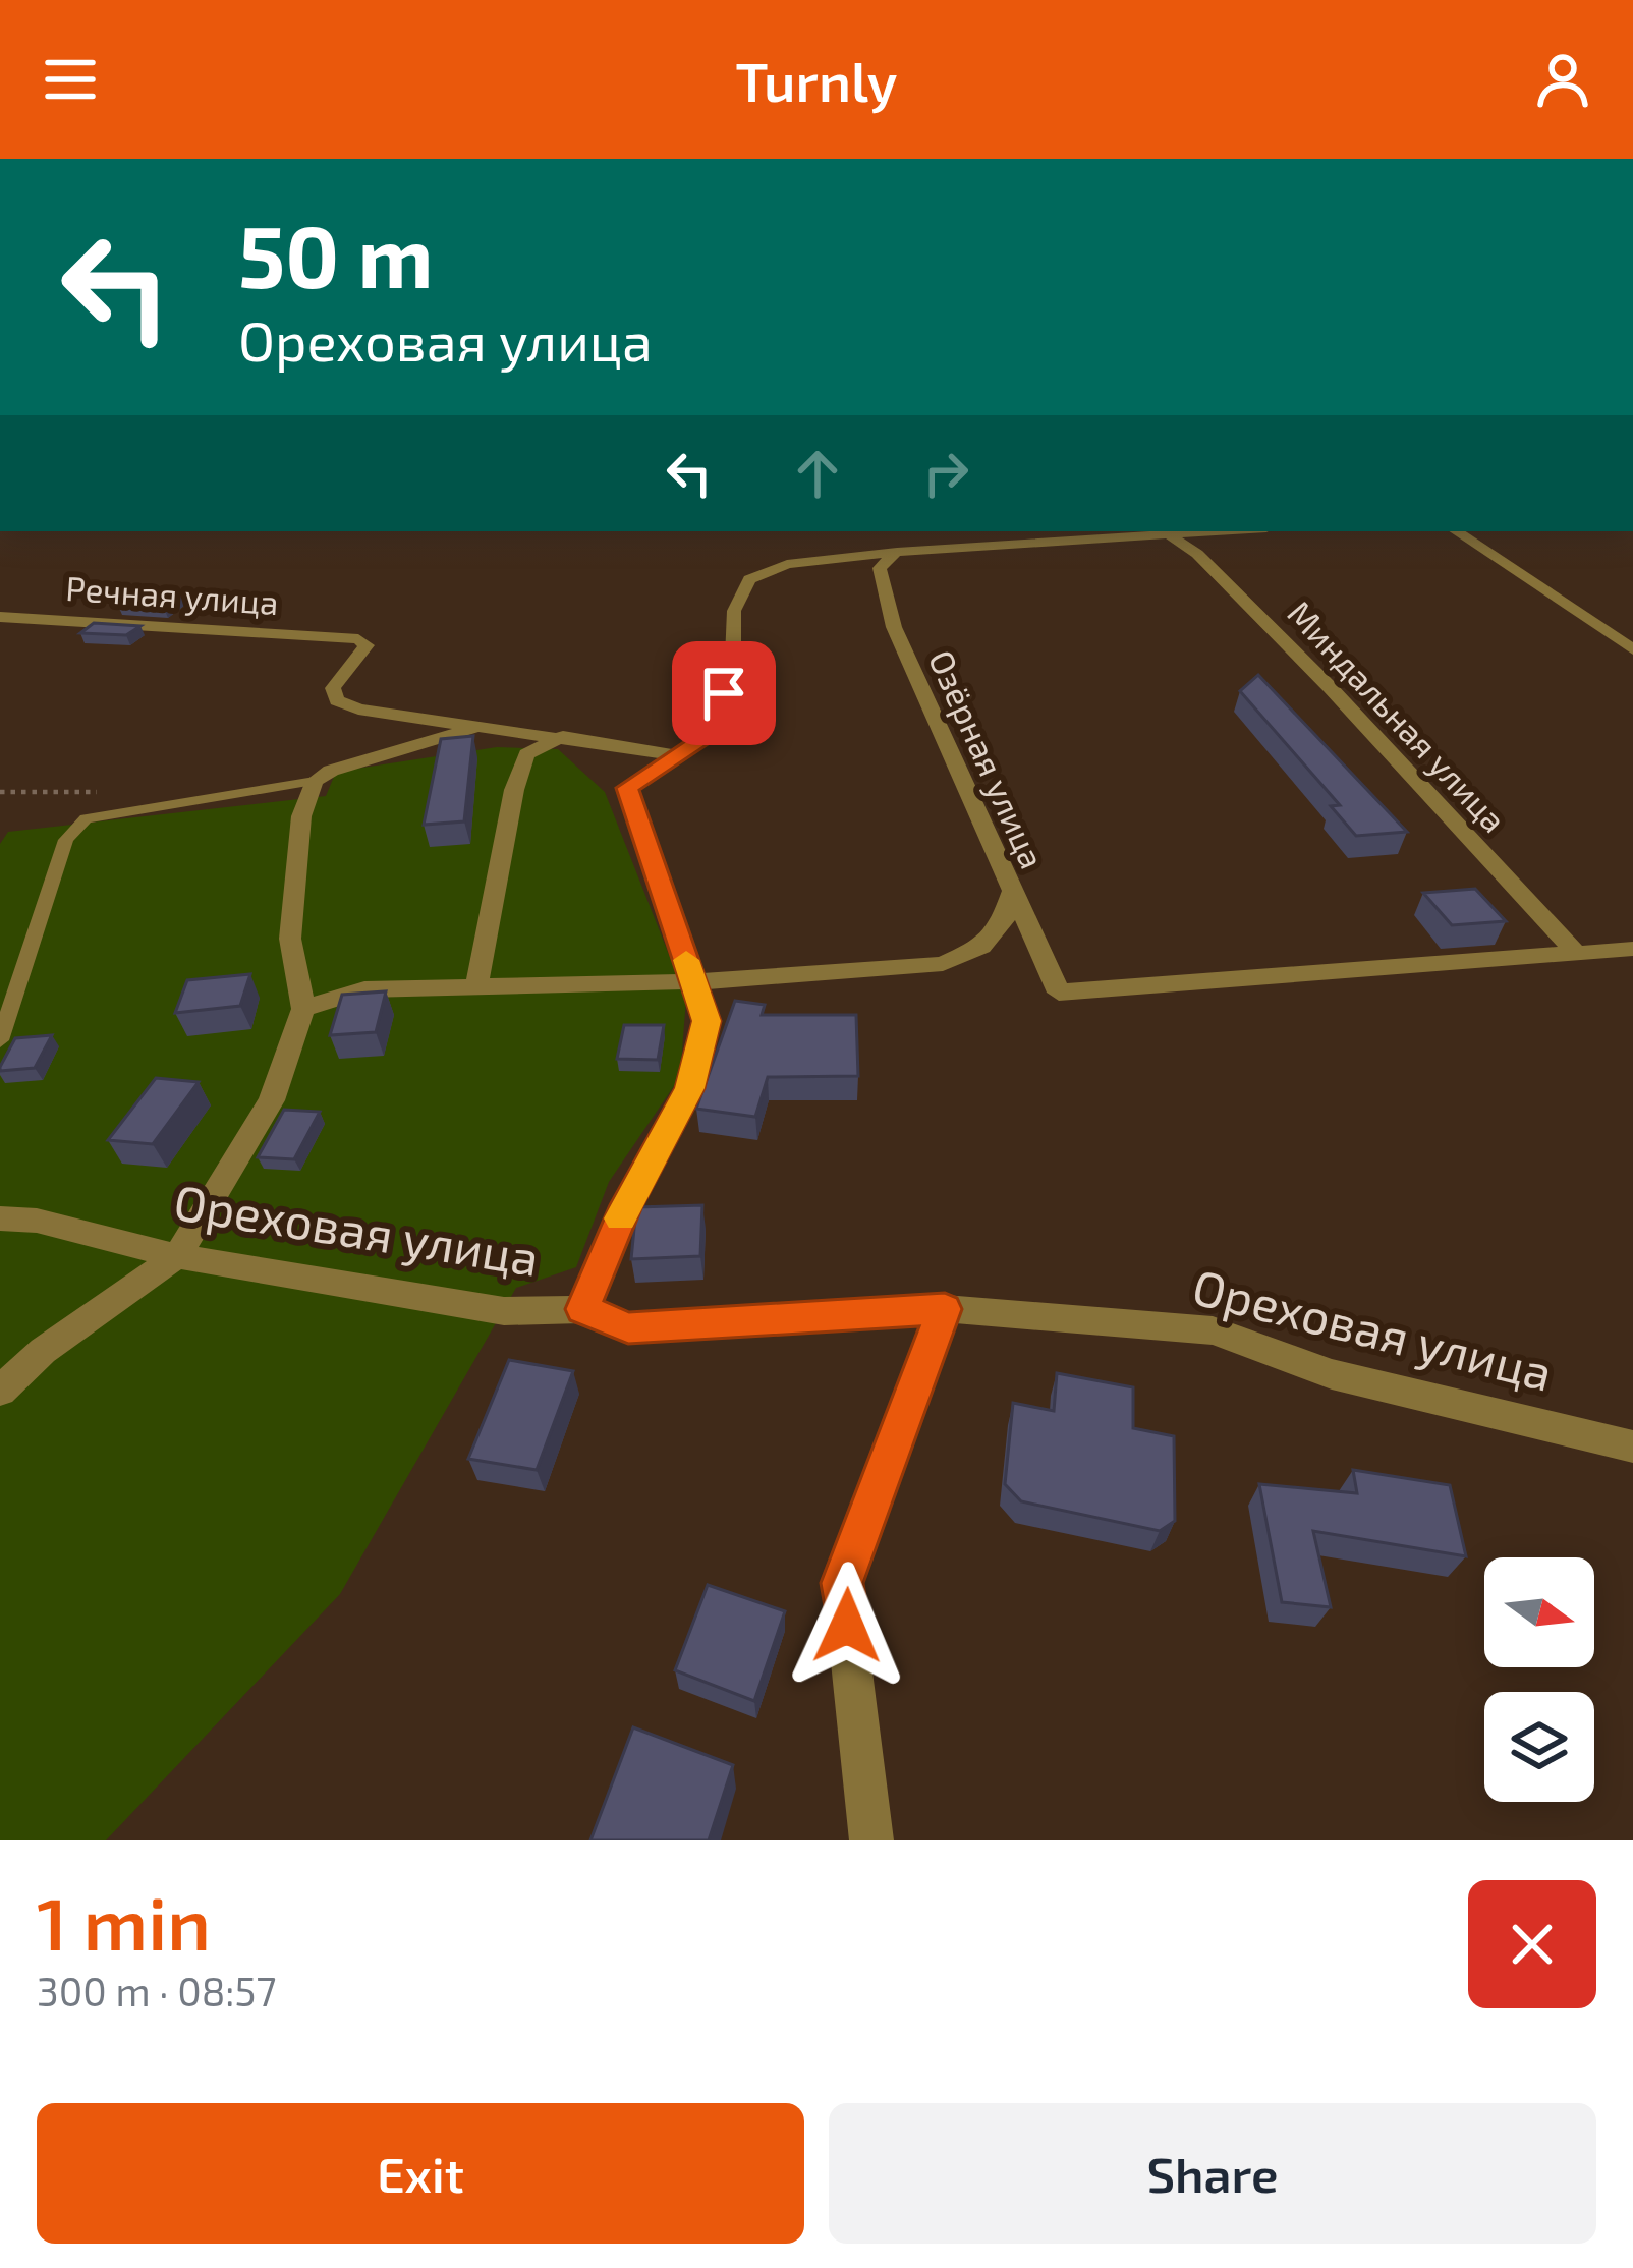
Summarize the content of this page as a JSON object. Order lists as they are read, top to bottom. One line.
{"streets":{"street":["Речная улица","Миндальная улица","Озёрная улица","Ореховая улица"]},"crossings":[["Миндальная улица","Озёрная улица"]],"north":"right","page":{"header":"Turnly","turn":["50 m","Ореховая улица"],"heading":["1 min","300 m · 08:57"],"buttons":["Exit","Share"]}}
